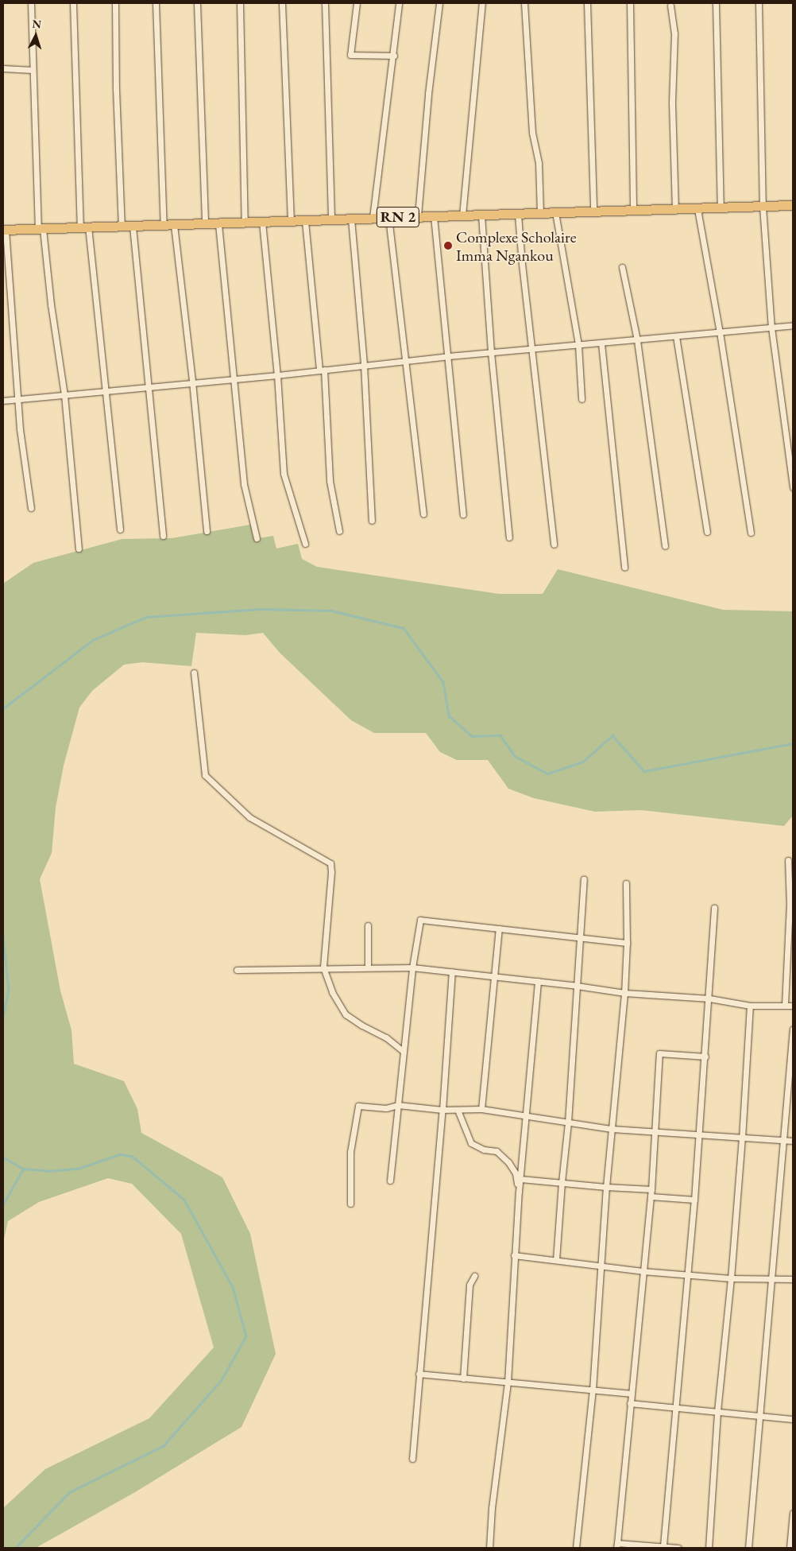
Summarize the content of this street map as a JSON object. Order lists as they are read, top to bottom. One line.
{"streets":{"highway":["RN 2"]},"places":["Complexe Scholaire Imma Ngankou"],"north":"top"}
